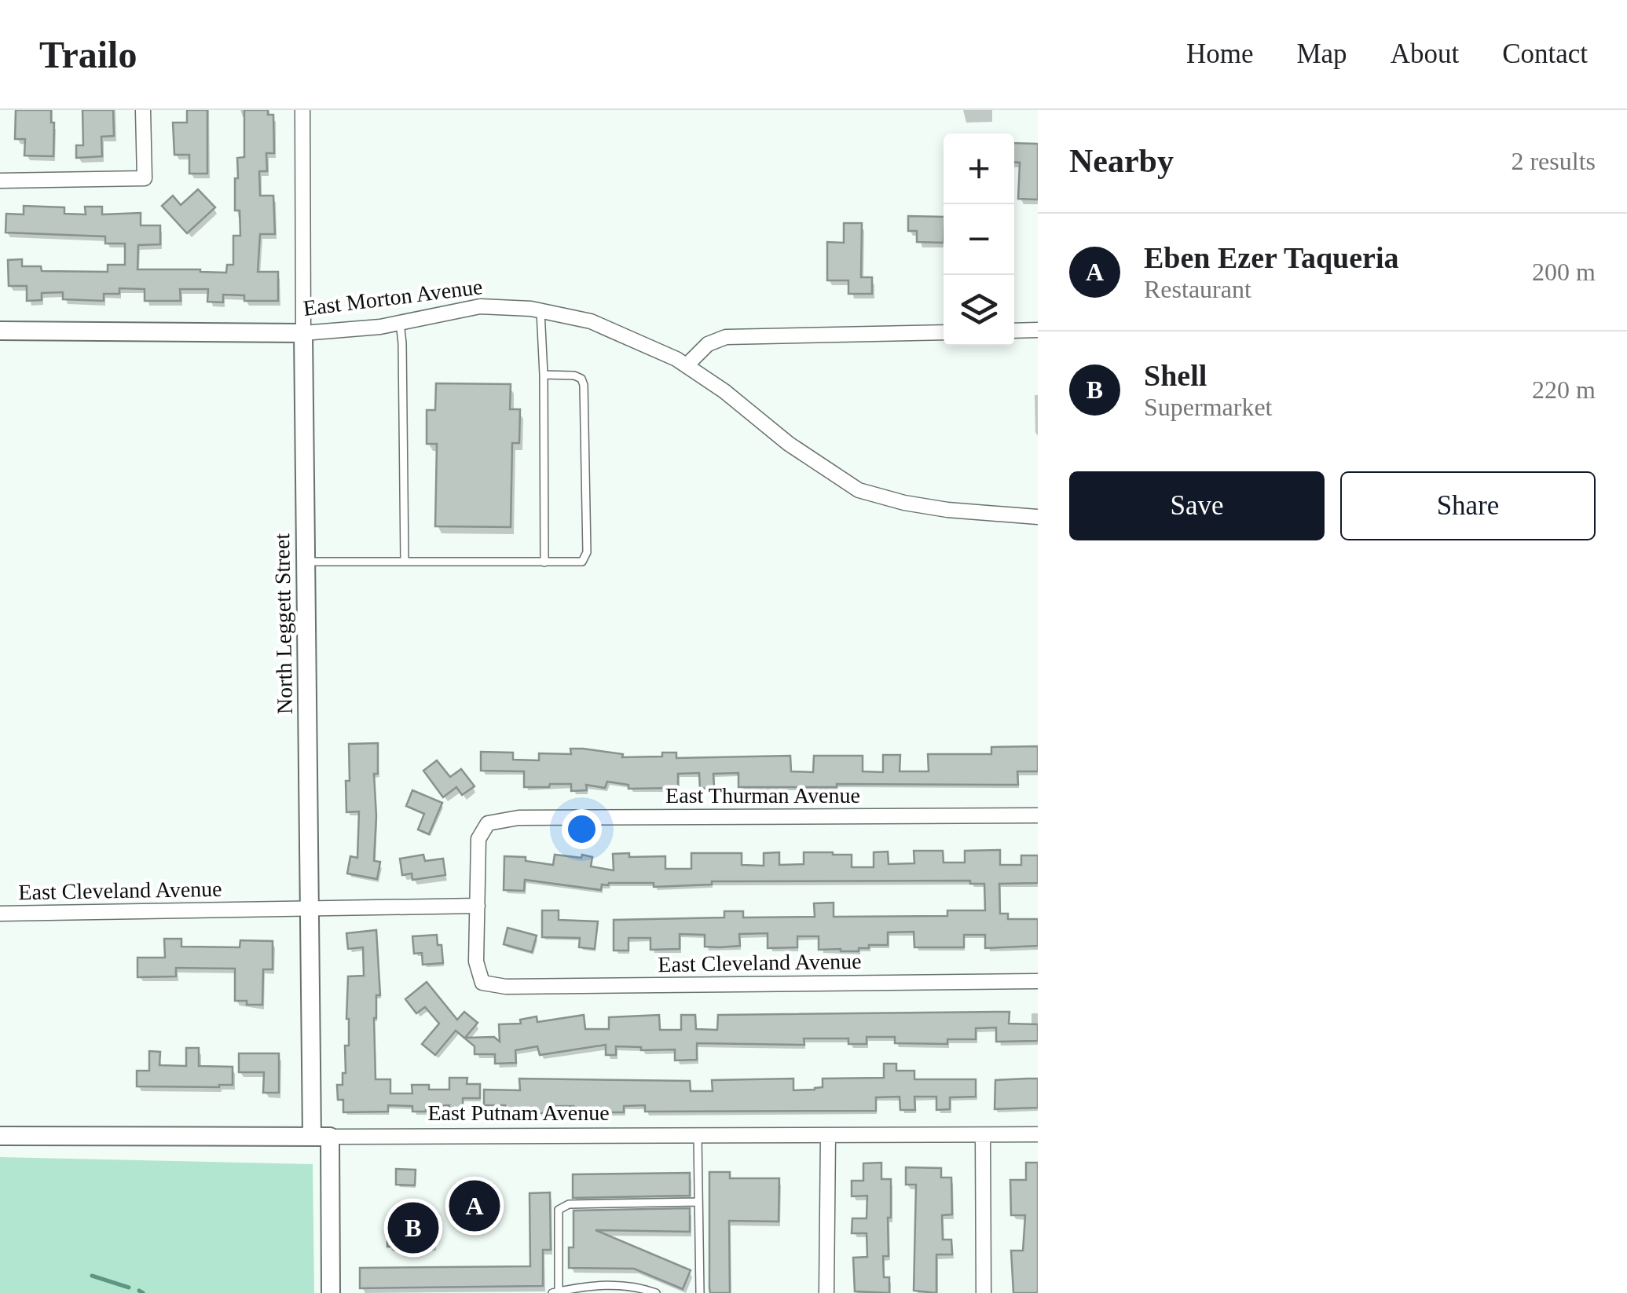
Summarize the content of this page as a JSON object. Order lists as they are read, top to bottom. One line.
{"streets":{"street":["East Morton Avenue","North Leggett Street","East Thurman Avenue","East Cleveland Avenue","East Putnam Avenue"]},"crossings":[["East Morton Avenue","North Leggett Street"],["North Leggett Street","East Cleveland Avenue"],["North Leggett Street","East Putnam Avenue"],["East Thurman Avenue","East Cleveland Avenue"]],"page":{"header":"Trailo","nav":["Home","Map","About","Contact"],"heading":["Nearby","2 results"],"map_buttons":["+","−"],"list":[{"mark":"A","name":"Eben Ezer Taqueria","note":"Restaurant","value":"200 m"},{"mark":"B","name":"Shell","note":"Supermarket","value":"220 m"}],"buttons":["Save","Share"],"pins":["A","B"]}}
